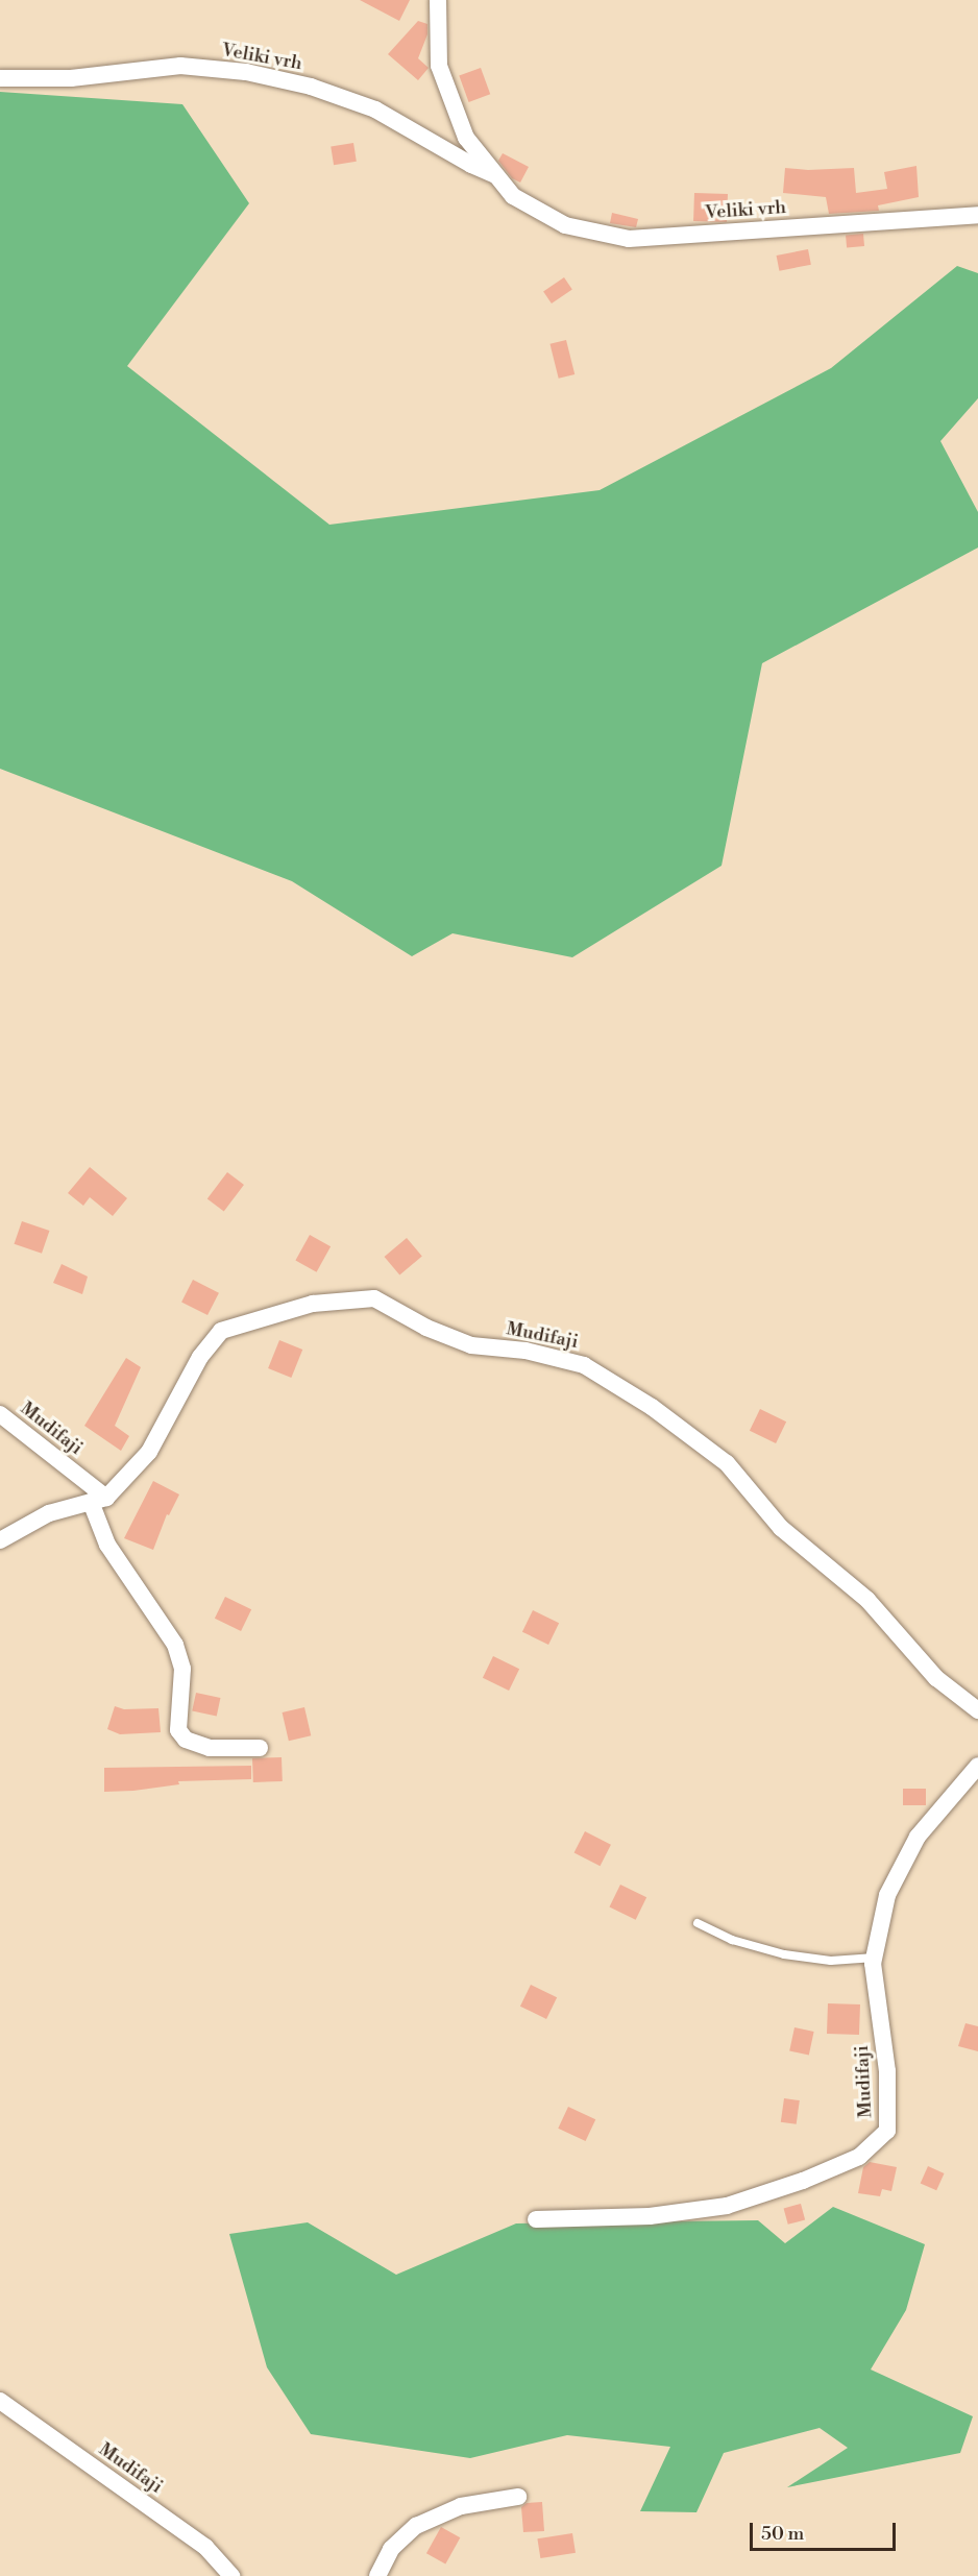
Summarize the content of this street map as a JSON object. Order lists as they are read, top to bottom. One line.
{"streets":{"street":["Veliki vrh","Mudifaji"]},"scale_bar":"50 m"}
